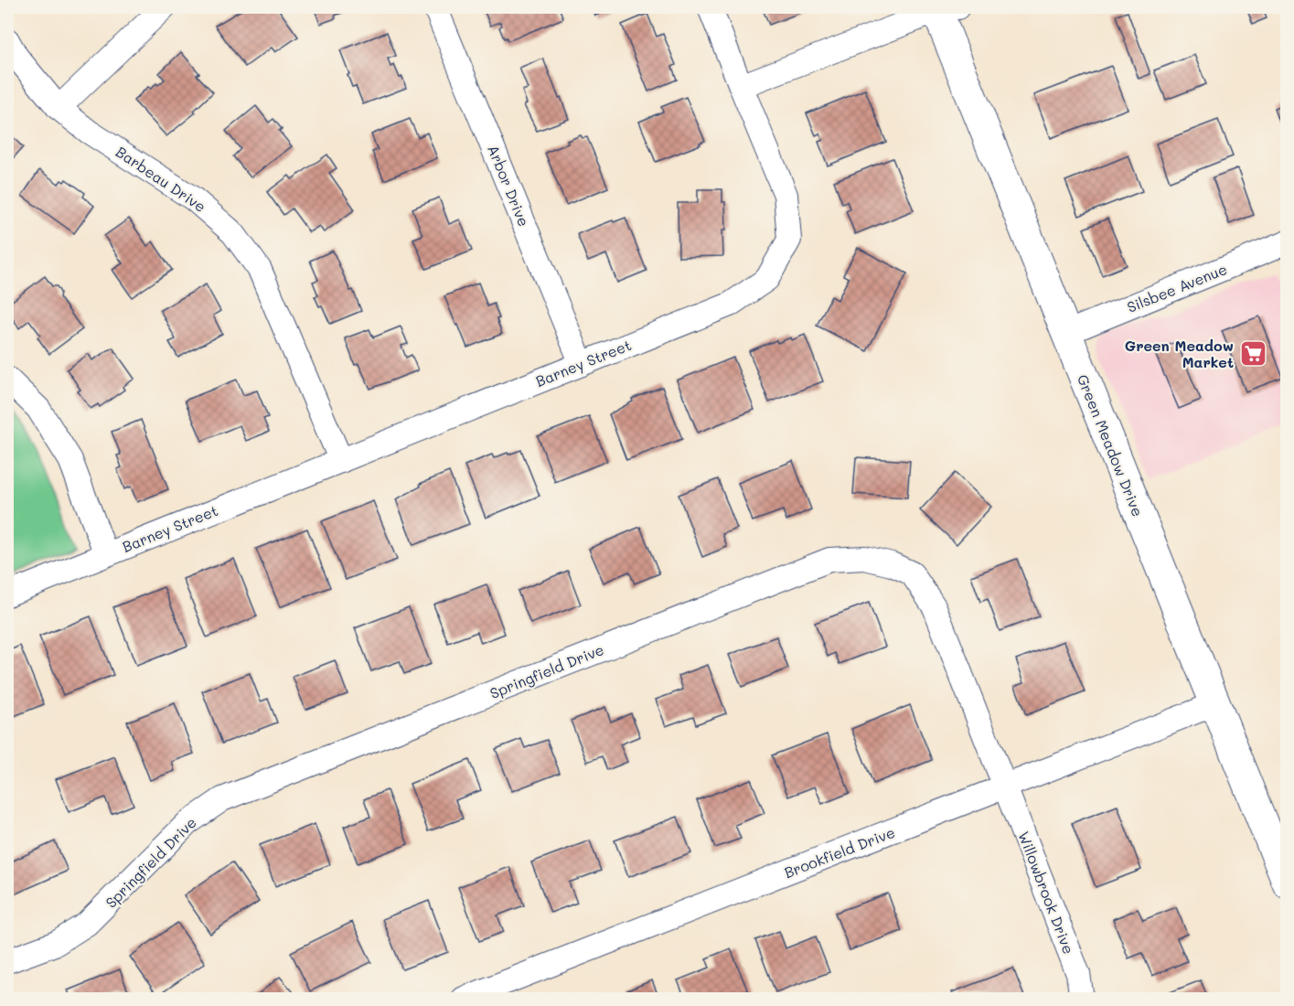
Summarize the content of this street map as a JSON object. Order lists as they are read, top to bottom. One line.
{"streets":{"main road":["Green Meadow Drive"],"street":["Barbeau Drive","Arbor Drive","Silsbee Avenue","Barney Street","Springfield Drive","Brookfield Drive","Willowbrook Drive"]},"crossings":[["Barbeau Drive","Barney Street"],["Arbor Drive","Barney Street"],["Silsbee Avenue","Green Meadow Drive"],["Green Meadow Drive","Brookfield Drive"],["Springfield Drive","Brookfield Drive"],["Springfield Drive","Willowbrook Drive"],["Brookfield Drive","Willowbrook Drive"]],"places":{"supermarket":["Green Meadow Market"]}}
